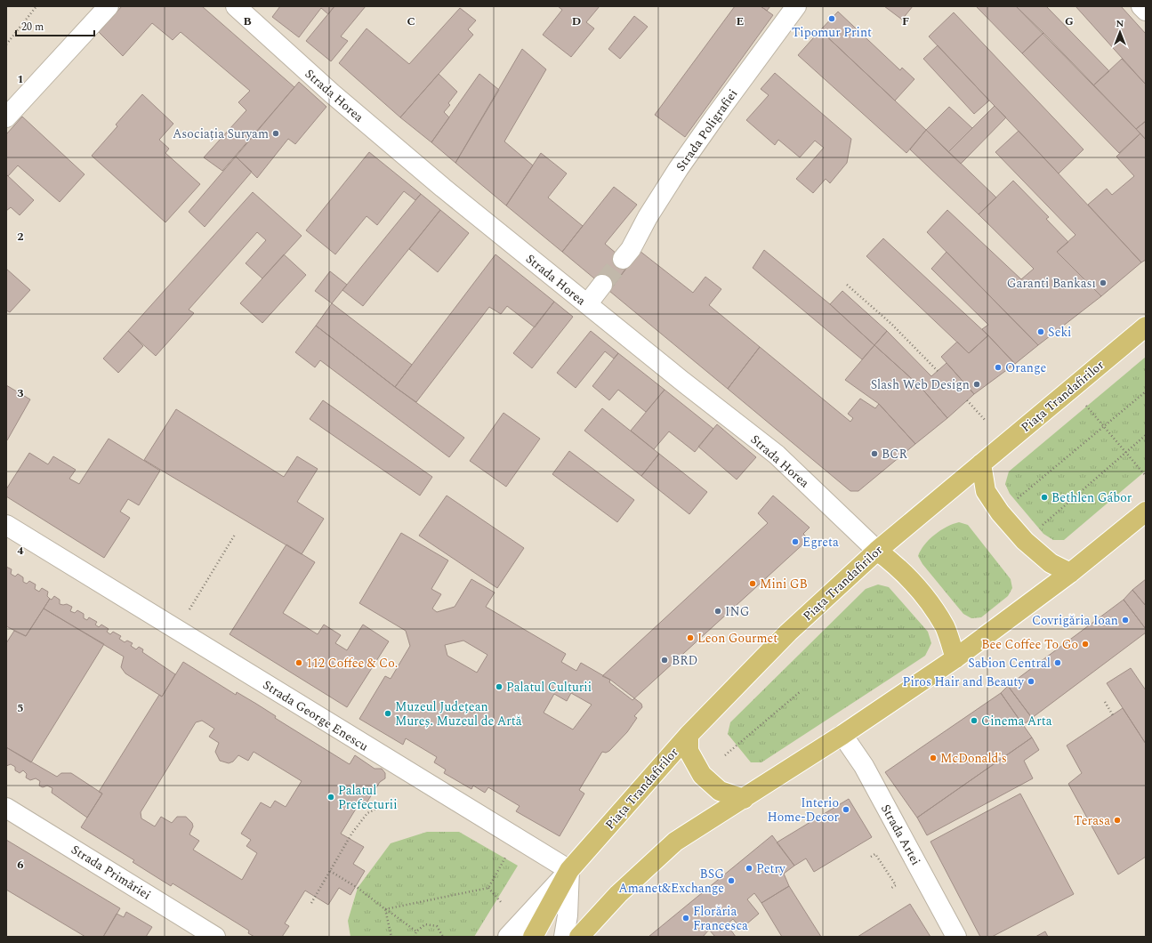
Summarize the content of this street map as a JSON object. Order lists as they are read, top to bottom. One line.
{"streets":{"main road":["Piața Trandafirilor"],"street":["Strada Horea","Strada Poligrafiei","Strada George Enescu","Strada Artei","Strada Primăriei"]},"crossings":[["Strada Horea","Piața Trandafirilor"],["Piața Trandafirilor","Strada George Enescu"]],"places":["Tipomur Print","Asociația Suryam","Garanti Bankası","Seki","Orange","Slash Web Design","BCR","Bethlen Gábor","Egreta","Mini GB","ING","Covrigăria Ioan","Leon Gourmet","Bee Coffee To Go","BRD","112 Coffee & Co.","Sabion Central","Piros Hair and Beauty","Palatul Culturii","Muzeul Județean Mureș. Muzeul de Artă","Cinema Arta","McDonald's","Palatul Prefecturii","Interio Home-Decor","Terasa","Petry","BSG Amanet&Exchange","Florăria Francesca"],"scale_bar":"20 m","north":"top","grid":{"columns":["B","C","D","E","F","G"],"rows":["1","2","3","4","5","6"]}}
